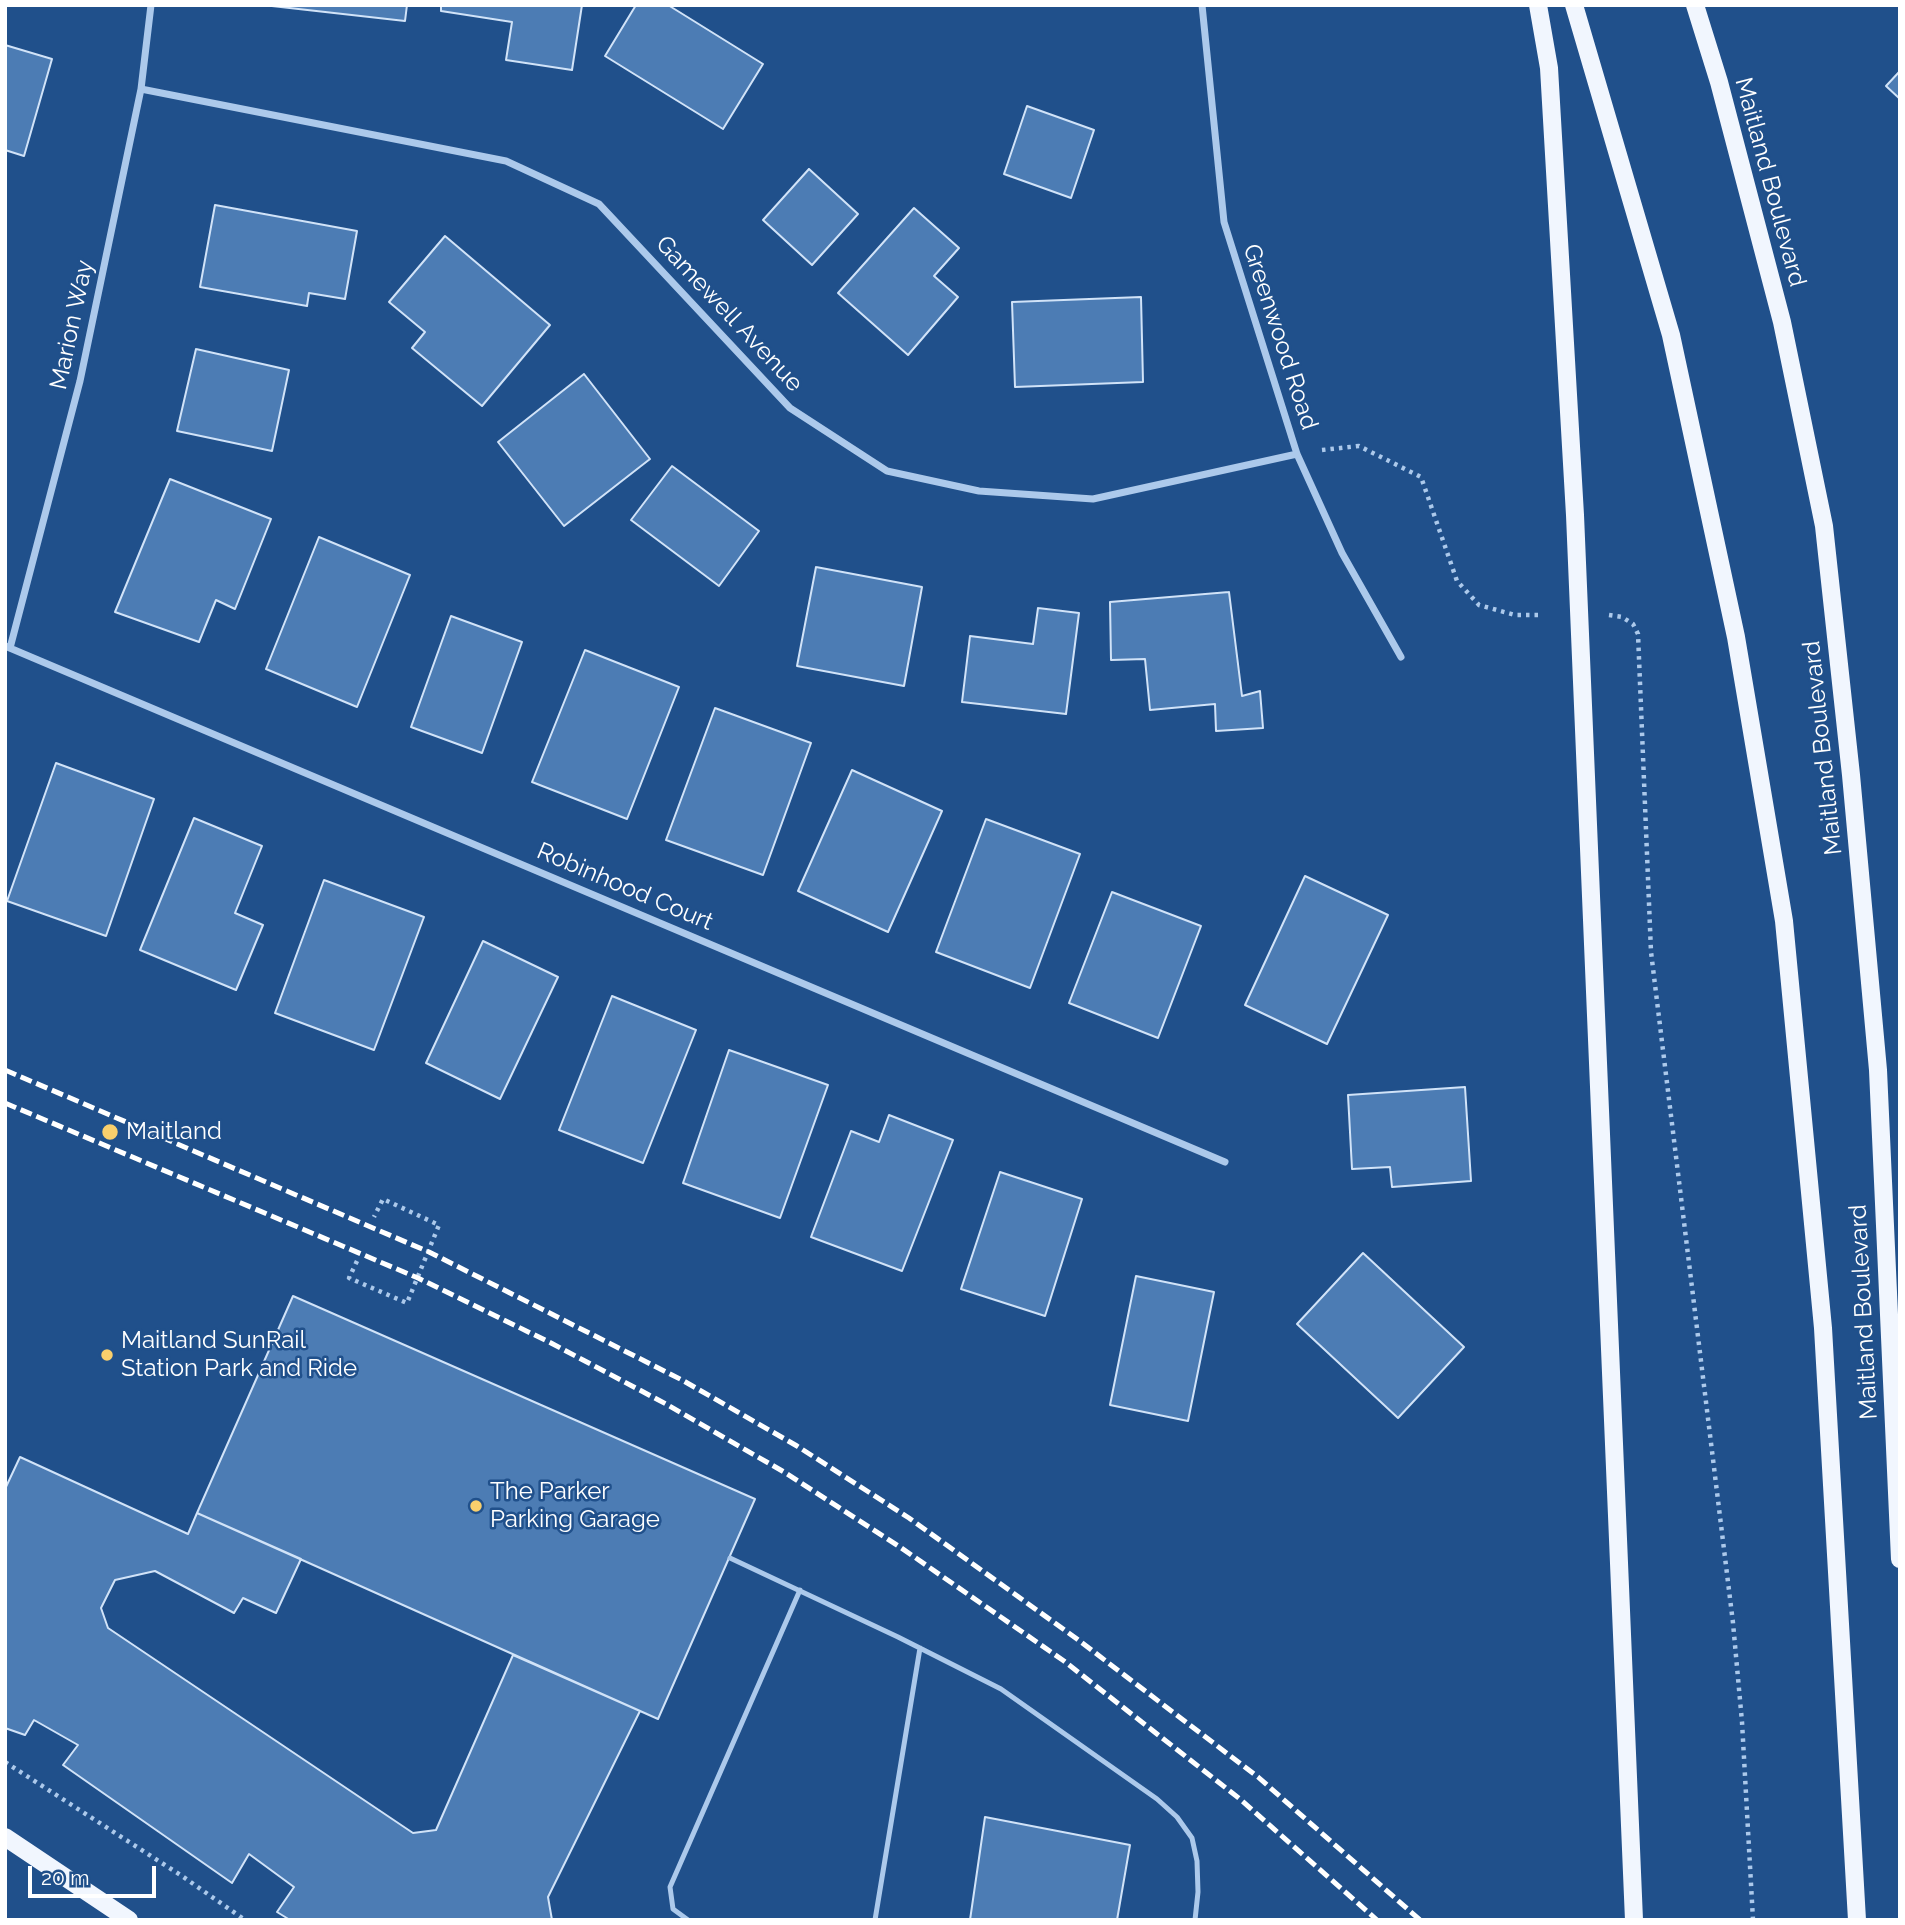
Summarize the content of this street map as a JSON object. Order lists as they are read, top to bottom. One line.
{"streets":{"main road":["Maitland Boulevard"],"street":["Gamewell Avenue","Marion Way","Greenwood Road","Robinhood Court"]},"crossings":[["Gamewell Avenue","Marion Way"],["Gamewell Avenue","Greenwood Road"],["Marion Way","Robinhood Court"]],"places":["Maitland","Maitland SunRail Station Park and Ride","The Parker Parking Garage"],"scale_bar":"20 m"}
